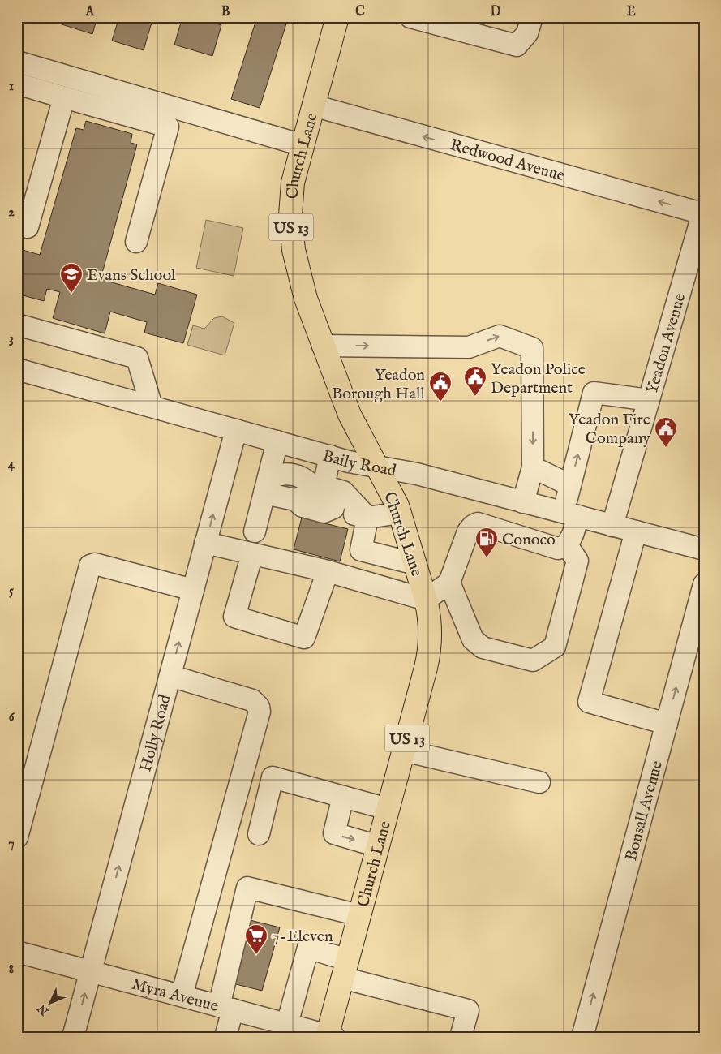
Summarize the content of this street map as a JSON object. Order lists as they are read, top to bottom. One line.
{"streets":{"main road":["Church Lane","US 13"],"street":["Redwood Avenue","Yeadon Avenue","Baily Road","Holly Road","Bonsall Avenue","Myra Avenue"]},"crossings":[["Church Lane","Redwood Avenue"],["Church Lane","Baily Road"],["Church Lane","Myra Avenue"],["Redwood Avenue","Yeadon Avenue"],["Yeadon Avenue","Baily Road"],["Baily Road","Holly Road"],["Holly Road","Myra Avenue"]],"one_way":["Redwood Avenue","Holly Road","Bonsall Avenue"],"places":{"school or university":["Evans School"],"public building":["Yeadon Police Department","Yeadon Borough Hall","Yeadon Fire Company"],"fuel station":["Conoco"],"supermarket":["7-Eleven"]},"north":"bottom left","grid":{"columns":["A","B","C","D","E"],"rows":["1","2","3","4","5","6","7","8"]}}
